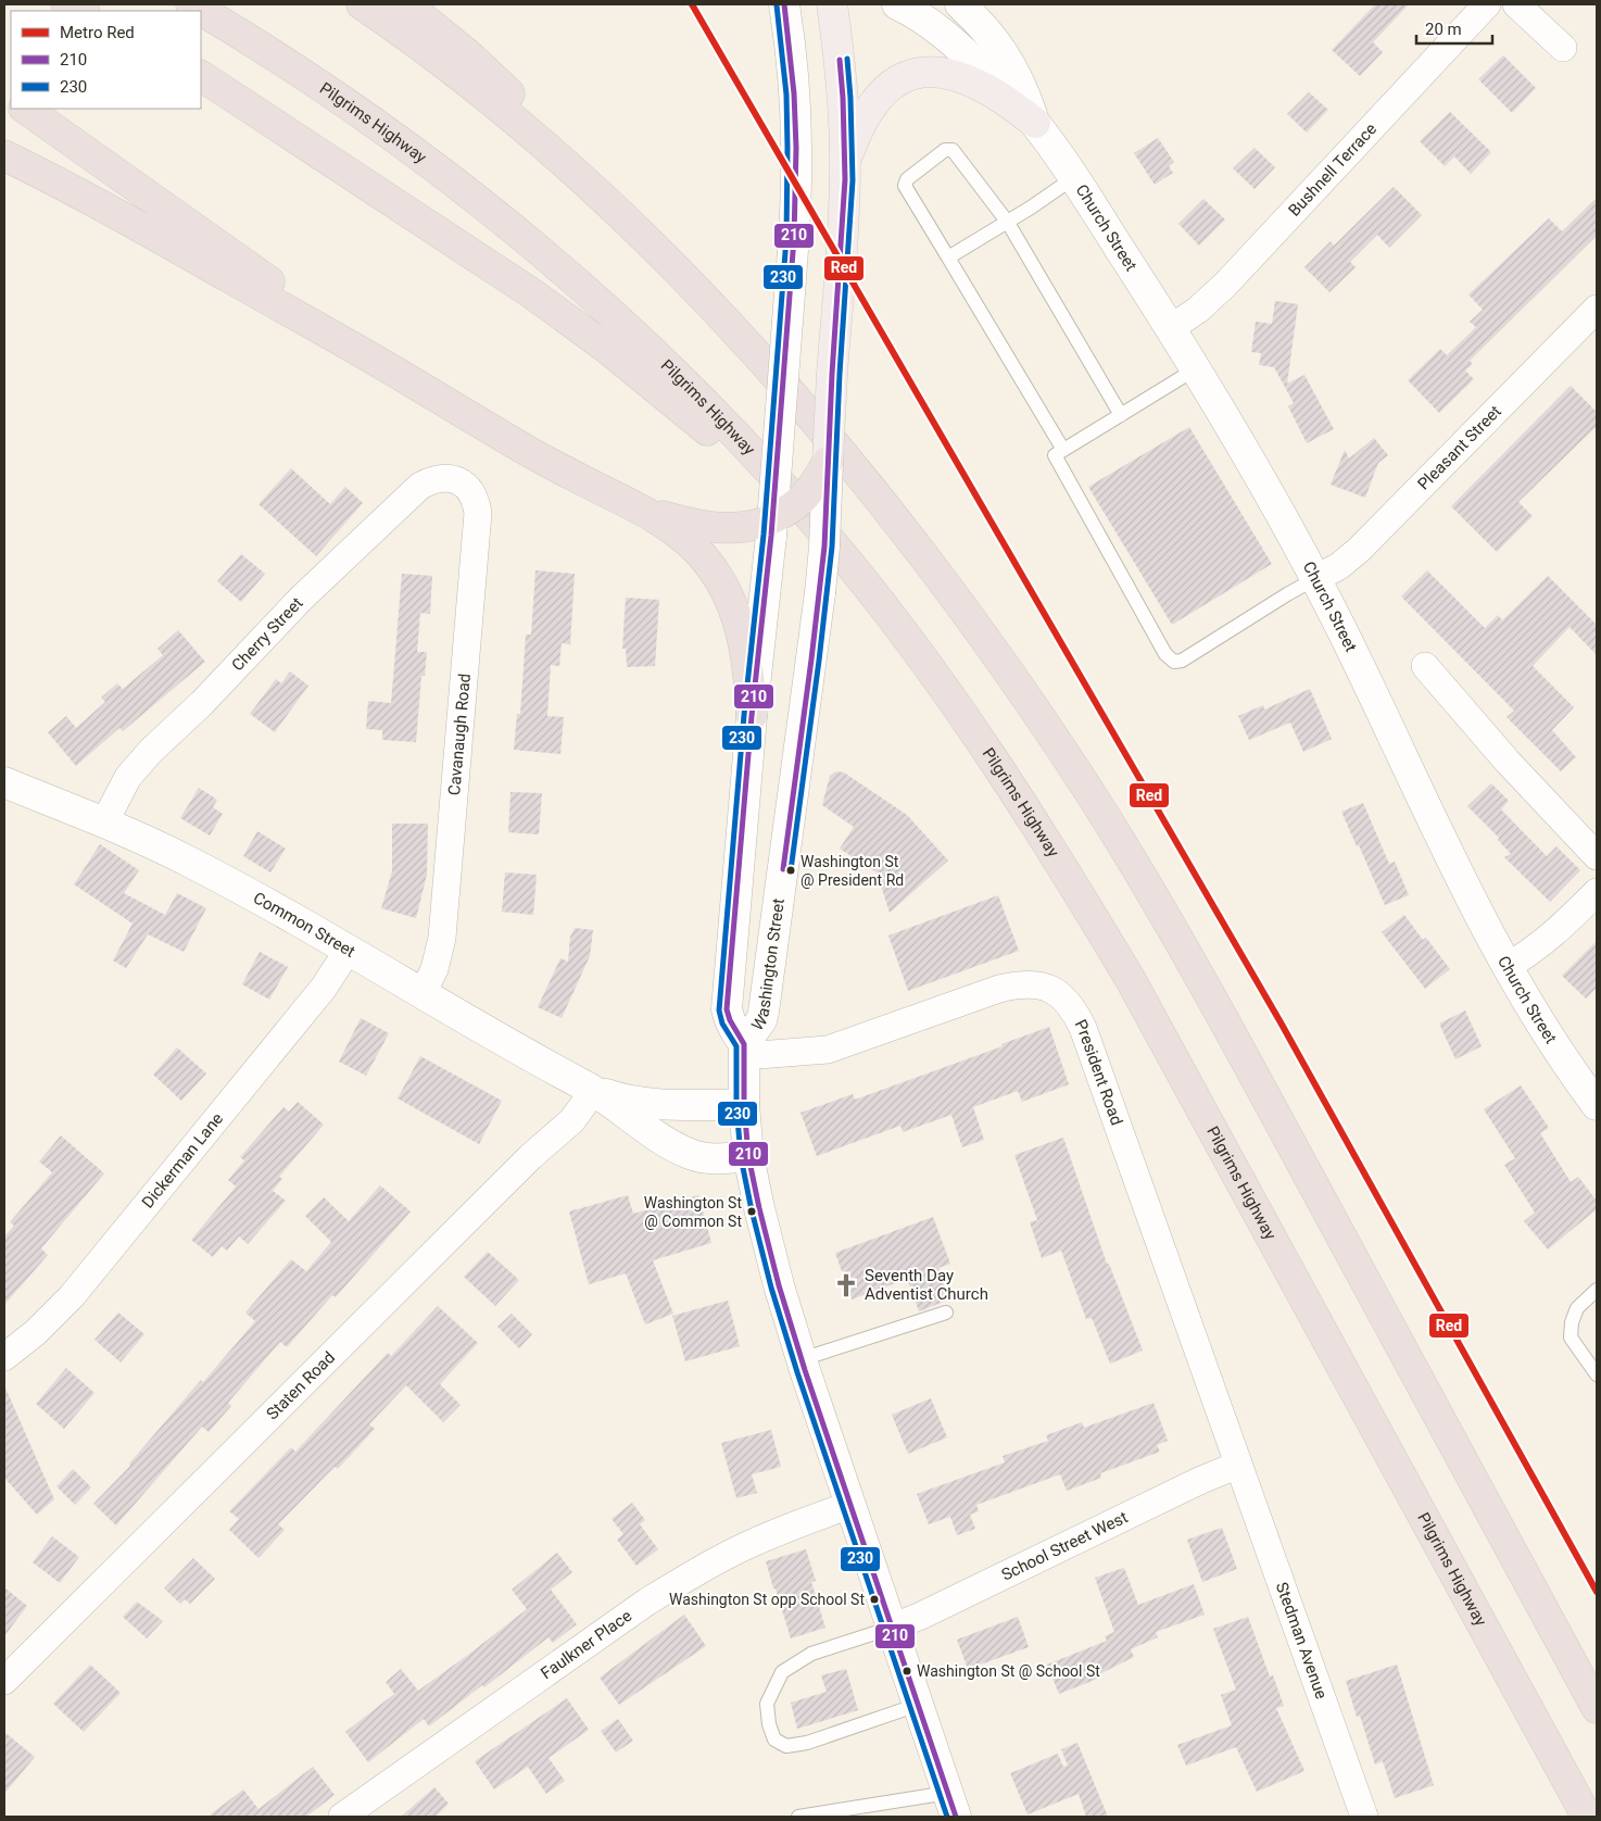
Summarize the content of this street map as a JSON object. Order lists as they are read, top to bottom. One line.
{"streets":{"highway":["Pilgrims Highway"],"main road":["Church Street","Common Street","Washington Street"],"street":["Bushnell Terrace","Pleasant Street","Cherry Street","Cavanaugh Road","President Road","Dickerman Lane","Staten Road","School Street West","Stedman Avenue","Faulkner Place"]},"crossings":[["Bushnell Terrace","Church Street"],["Church Street","Pleasant Street"],["Cherry Street","Cavanaugh Road"],["Cherry Street","Common Street"],["Cavanaugh Road","Common Street"],["Common Street","Dickerman Lane"],["Common Street","Staten Road"],["Washington Street","President Road"],["President Road","School Street West"],["President Road","Stedman Avenue"],["School Street West","Stedman Avenue"]],"places":{"other":["Washington St @ President Rd","Washington St @ Common St","Washington St opp School St","Washington St @ School St"],"church":["Seventh Day Adventist Church"]},"lines":["metro line Red","transit line 210","transit line 230"],"legend":["Metro Red","210","230"],"scale_bar":"20 m"}
